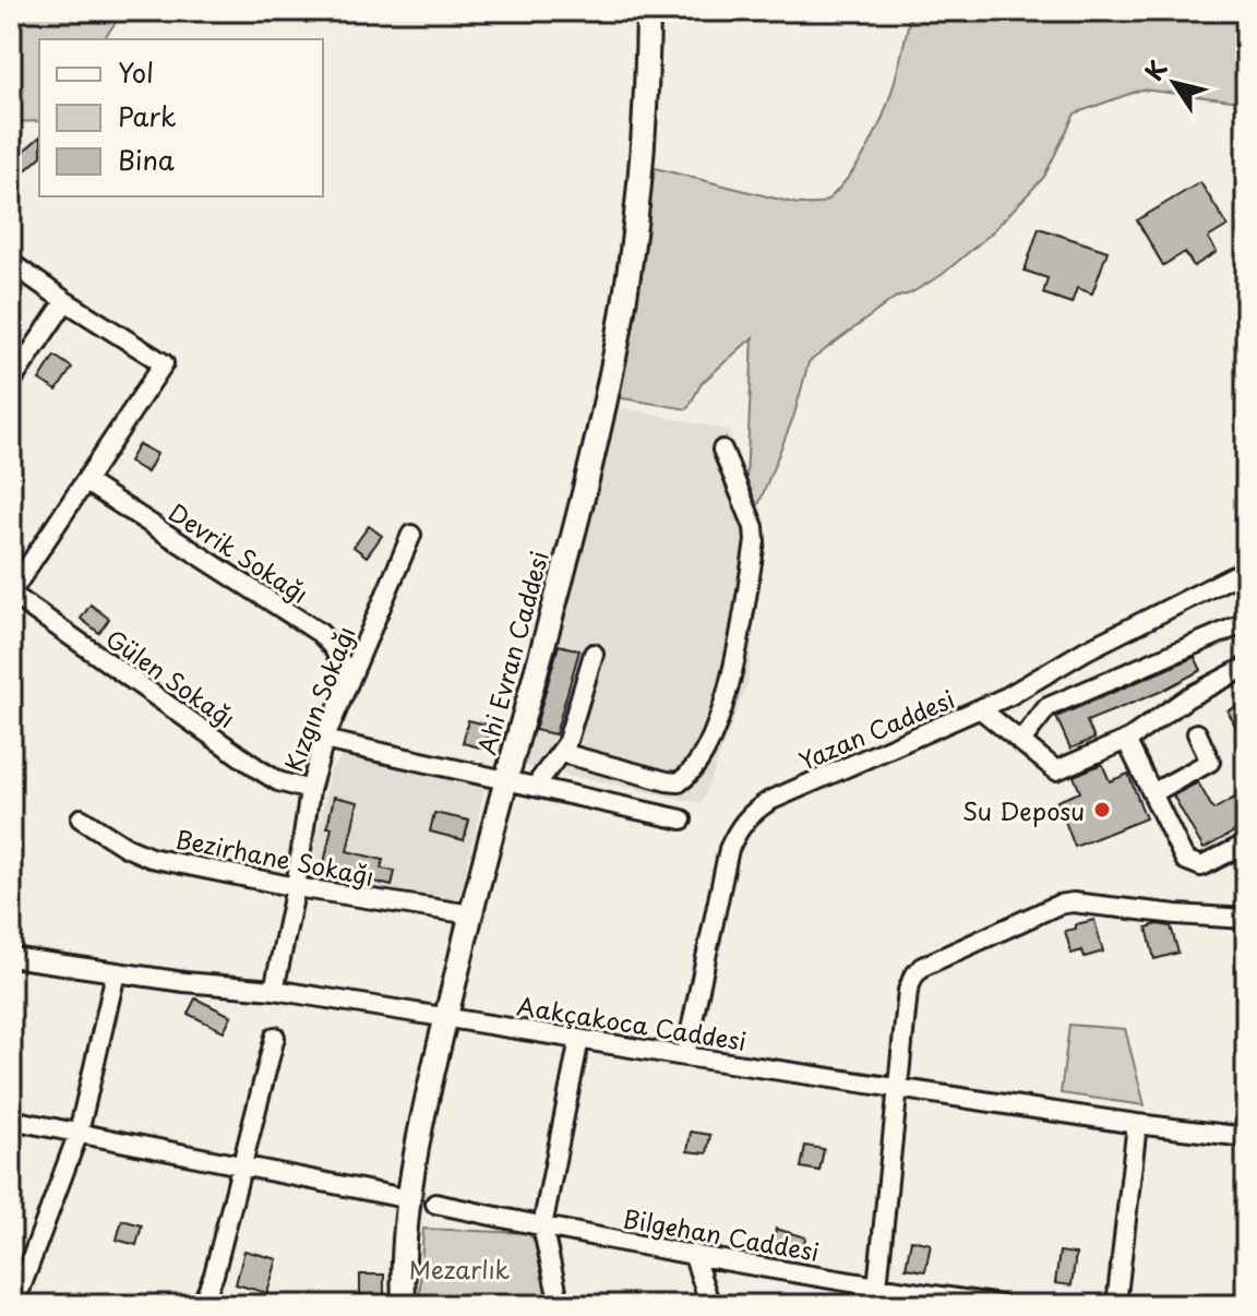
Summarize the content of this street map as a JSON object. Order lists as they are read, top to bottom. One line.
{"streets":{"main road":["Ahi Evran Caddesi"],"street":["Devrik Sokağı","Gülen Sokağı","Kızgın Sokağı","Yazan Caddesi","Bezirhane Sokağı","Aakçakoca Caddesi","Bilgehan Caddesi"]},"crossings":[["Devrik Sokağı","Kızgın Sokağı"],["Ahi Evran Caddesi","Bezirhane Sokağı"],["Ahi Evran Caddesi","Aakçakoca Caddesi"],["Gülen Sokağı","Kızgın Sokağı"],["Kızgın Sokağı","Bezirhane Sokağı"],["Kızgın Sokağı","Aakçakoca Caddesi"],["Yazan Caddesi","Aakçakoca Caddesi"]],"parks":["Mezarlık"],"places":["Su Deposu"],"legend":["Yol","Park","Bina"],"north":"top left"}
